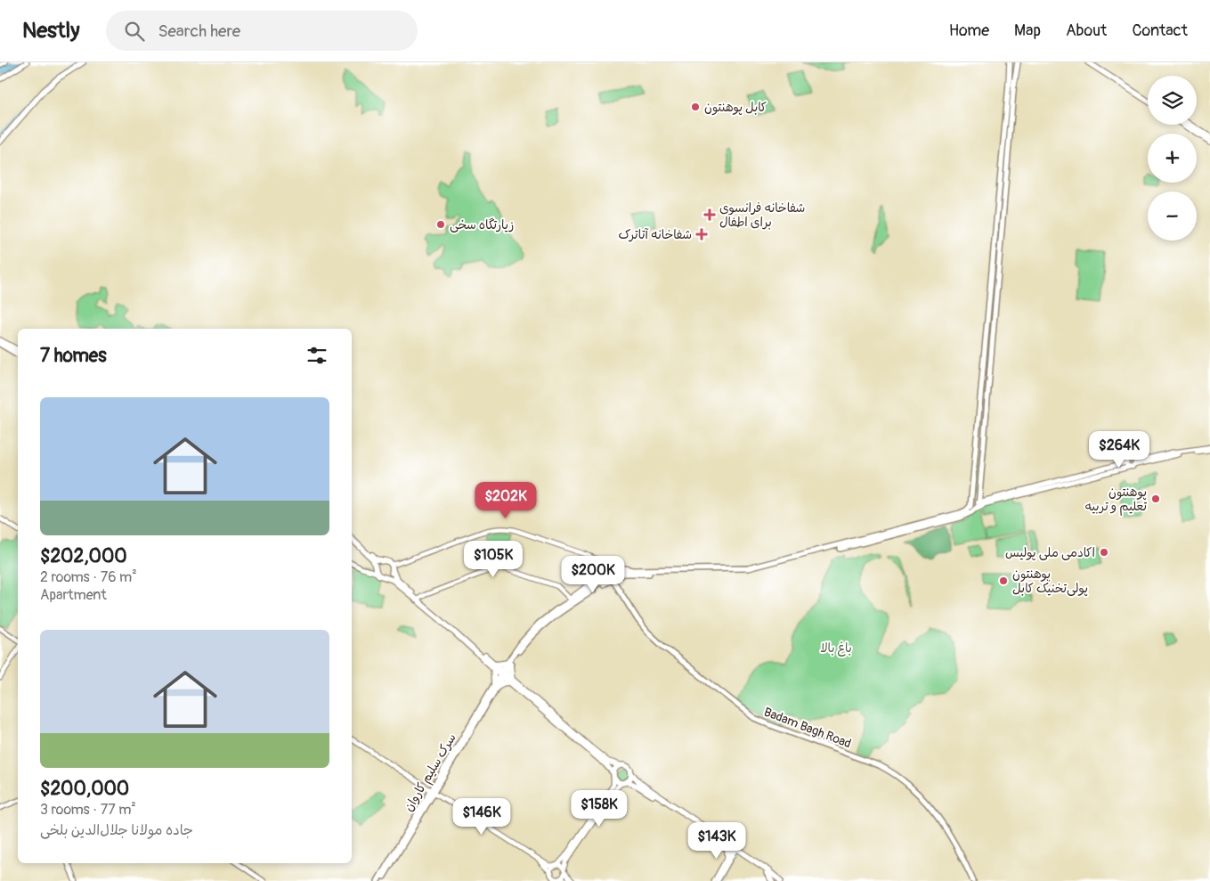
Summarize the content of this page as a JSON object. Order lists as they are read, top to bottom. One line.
{"streets":{"main road":["Badam Bagh Road"]},"parks":["باغ بالا"],"places":{"other":["کابل پوهنتون","زیارتگاه سخی","پوهنتون تعلیم و تربیه","اکادمی ملی پولیس","پوهنتون پولی‌تخنیک کابل"],"health":["شفاخانه فرانسوی برای اطفال","شفاخانه آتاترک"]},"page":{"header":"Nestly","search":"Search here","nav":["Home","Map","About","Contact"],"map_buttons":["+","−"],"heading":"7 homes","list":[{"name":"$202,000","note":"2 rooms · 76 m² · Apartment"},{"name":"$200,000","note":"3 rooms · 77 m² · جاده مولانا جلال‌الدین بلخی"}],"price":["$264K","$202K","$105K","$200K","$158K","$146K","$143K"]}}
